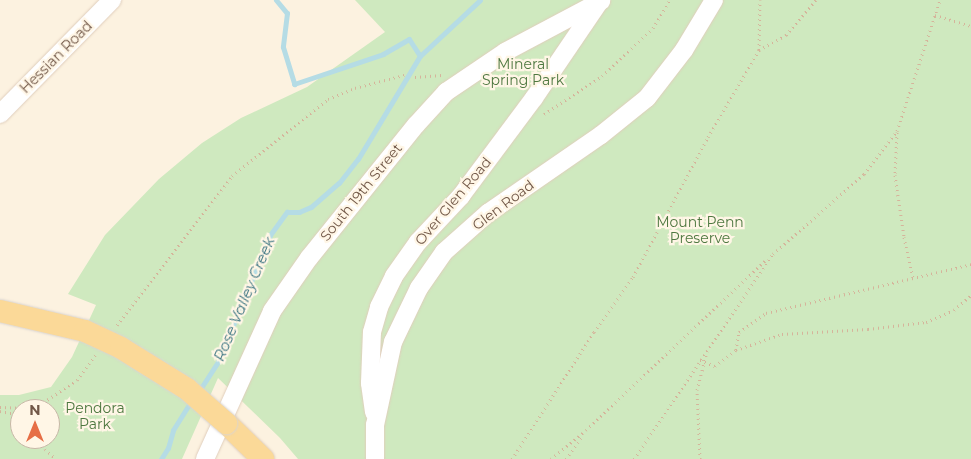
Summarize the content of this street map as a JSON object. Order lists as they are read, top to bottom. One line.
{"streets":{"street":["Hessian Road","South 19th Street","Over Glen Road","Glen Road"]},"crossings":[["South 19th Street","Over Glen Road"],["Over Glen Road","Glen Road"]],"water":["Rose Valley Creek"],"parks":["Mineral Spring Park","Mount Penn Preserve","Pendora Park"],"north":"top"}
